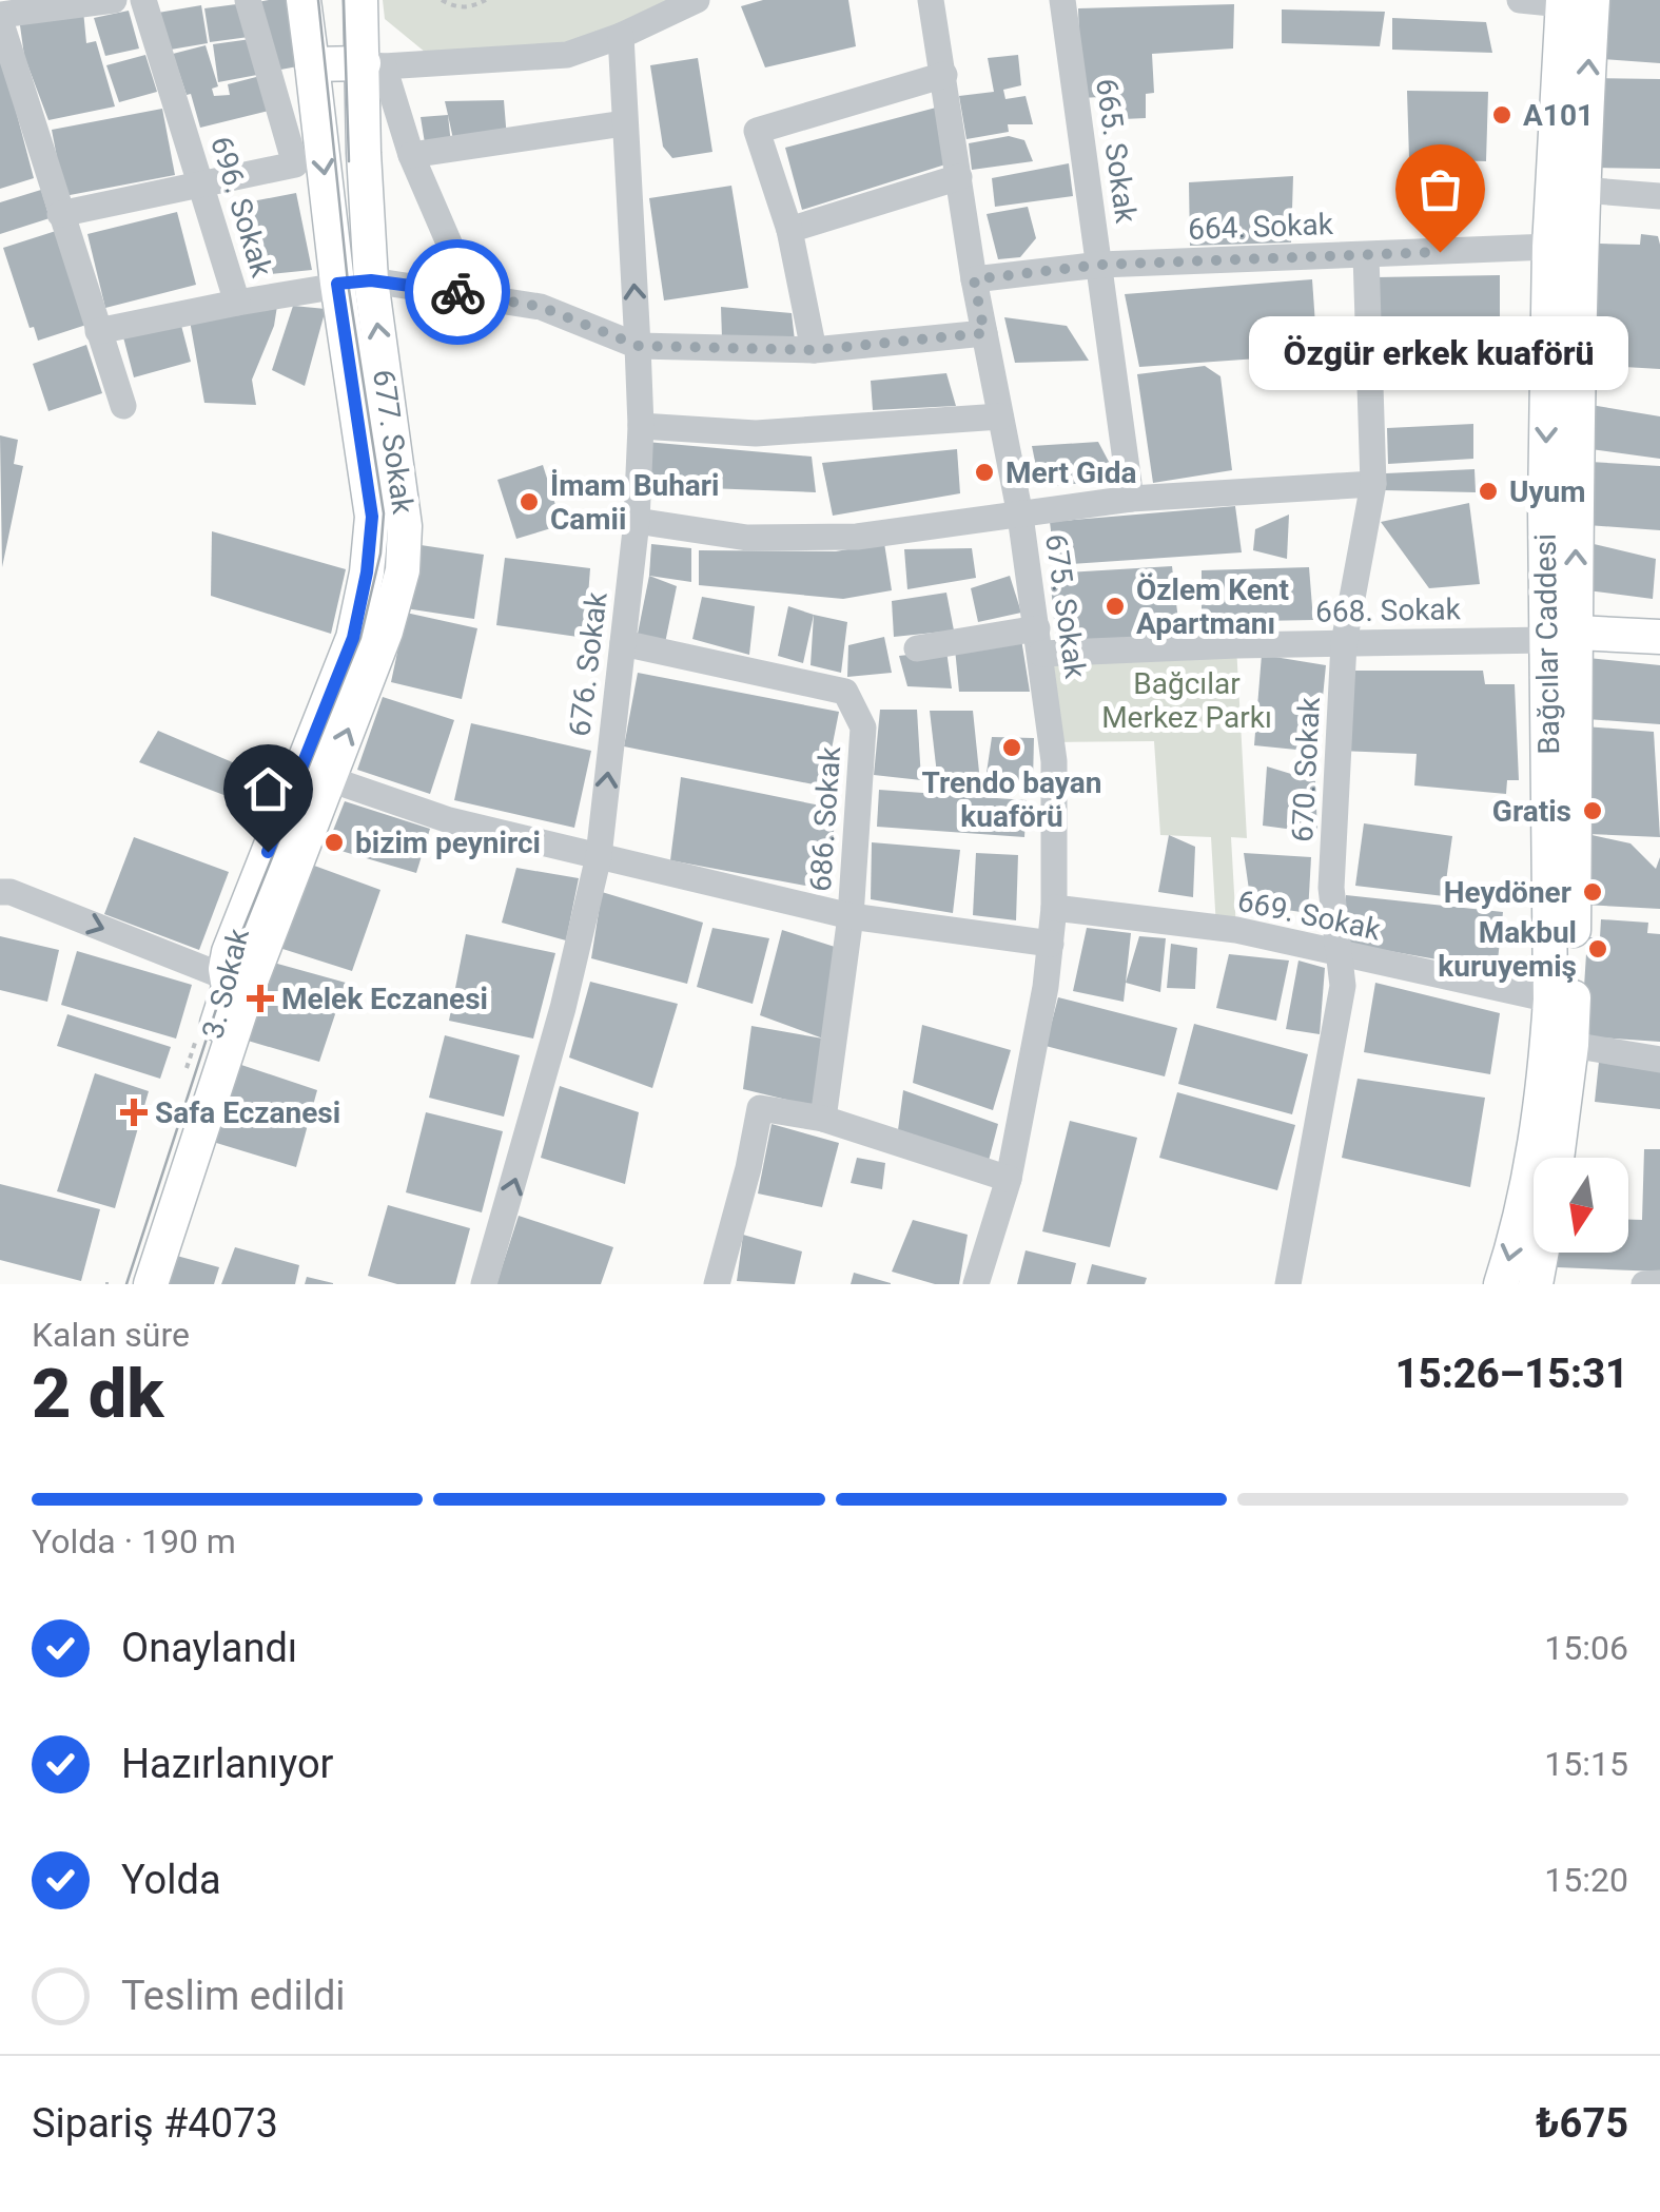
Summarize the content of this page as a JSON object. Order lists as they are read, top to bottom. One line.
{"streets":{"main road":["677. Sokak","Bağcılar Caddesi","3. Sokak"],"street":["665. Sokak","696. Sokak","664. Sokak","675. Sokak","668. Sokak","676. Sokak","670. Sokak","686. Sokak","669. Sokak"]},"crossings":[["665. Sokak","664. Sokak"],["696. Sokak","677. Sokak"],["696. Sokak","676. Sokak"],["696. Sokak","3. Sokak"],["664. Sokak","675. Sokak"],["664. Sokak","Bağcılar Caddesi"],["664. Sokak","670. Sokak"],["677. Sokak","3. Sokak"],["675. Sokak","668. Sokak"],["675. Sokak","669. Sokak"],["668. Sokak","Bağcılar Caddesi"],["668. Sokak","670. Sokak"],["Bağcılar Caddesi","669. Sokak"],["676. Sokak","686. Sokak"],["670. Sokak","669. Sokak"]],"one_way":["677. Sokak","676. Sokak"],"parks":["Bağcılar Merkez Parkı"],"places":{"other":["A101","Özgür erkek kuaförü","Mert Gıda","Uyum","İmam Buhari Camii","Özlem Kent Apartmanı","Trendo bayan kuaförü","Gratis","bizim peynirci","Heydöner","Makbul kuruyemiş"],"health":["Melek Eczanesi","Safa Eczanesi"]},"north":"bottom","page":{"bubble":"Özgür erkek kuaförü","heading":["2 dk","Kalan süre","15:26–15:31"],"panel":["Sipariş #4073","₺675"],"bar":"Yolda · 190 m","list":[["Onaylandı","15:06"],["Hazırlanıyor","15:15"],["Yolda","15:20"],"Teslim edildi"]}}
